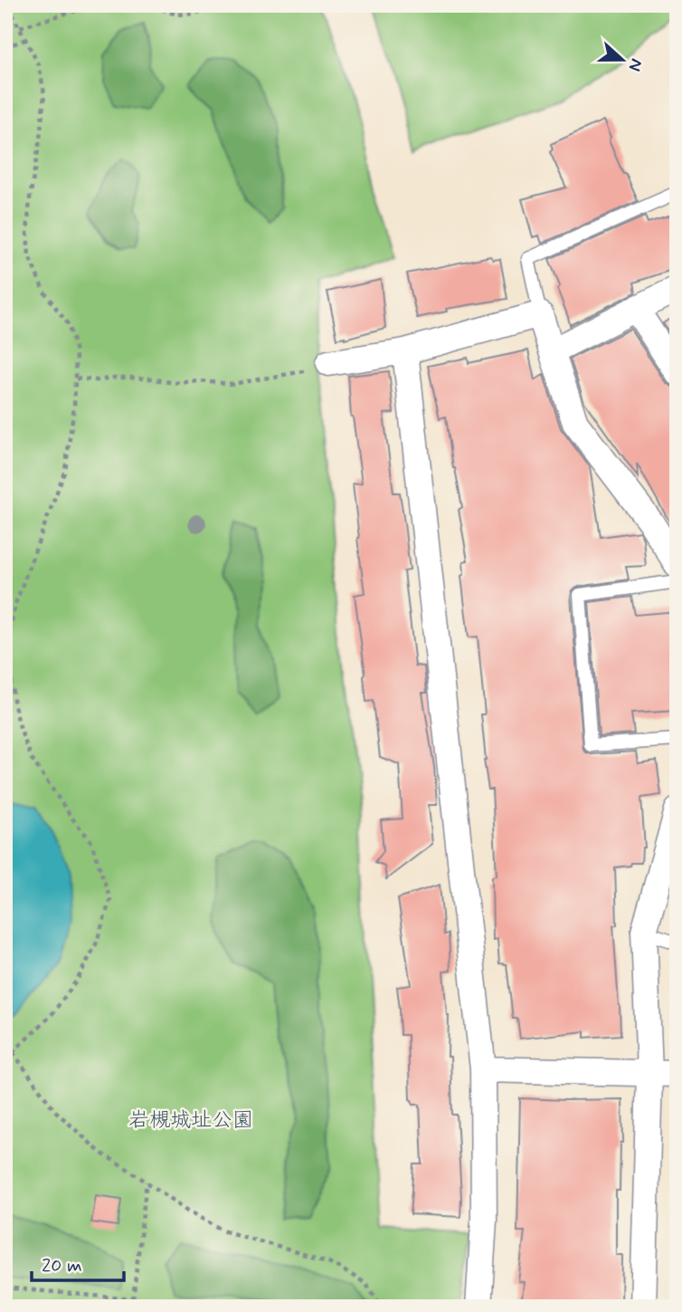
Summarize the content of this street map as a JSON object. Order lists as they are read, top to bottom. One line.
{"parks":["岩槻城址公園"],"scale_bar":"20 m","north":"right"}
